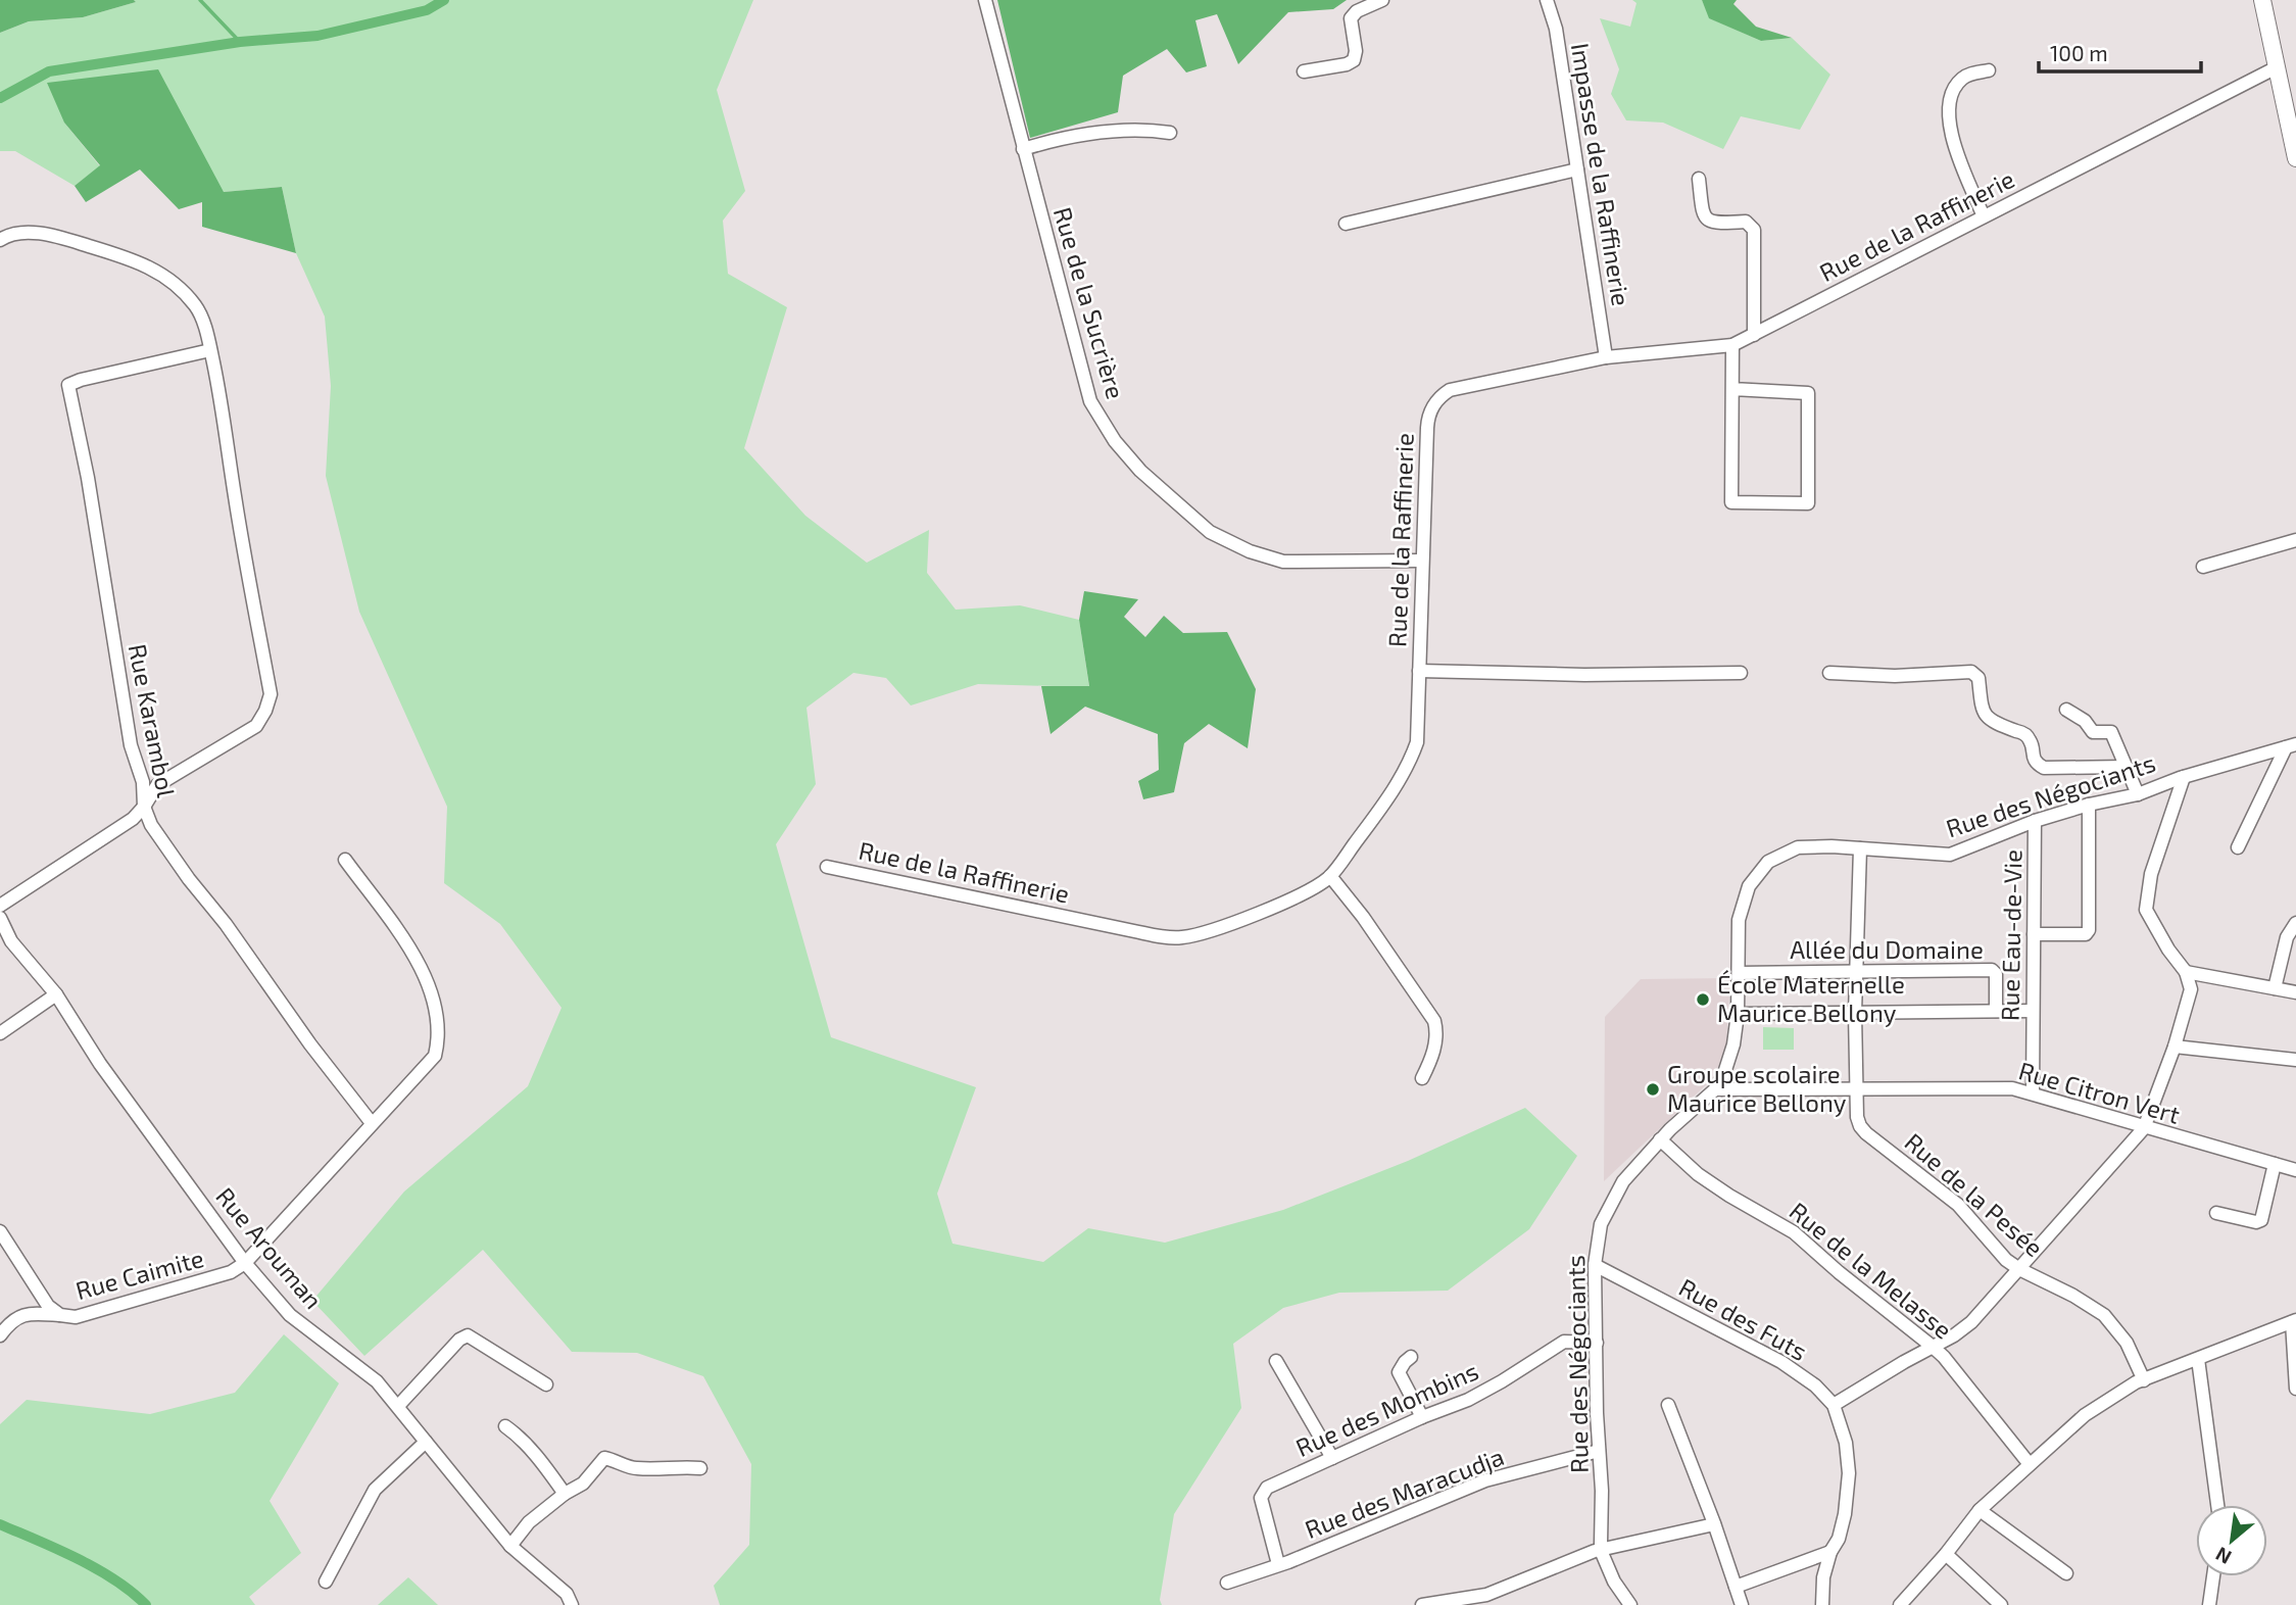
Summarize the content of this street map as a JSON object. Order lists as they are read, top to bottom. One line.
{"streets":{"street":["Impasse de la Raffinerie","Rue de la Raffinerie","Rue de la Sucrière","Rue Karambol","Rue des Négociants","Rue Eau-de-Vie","Allée du Domaine","Rue Citron Vert","Rue de la Pesée","Rue Arouman","Rue de la Melasse","Rue Caimite","Rue des Futs","Rue des Mombins","Rue des Maracudja"]},"crossings":[["Impasse de la Raffinerie","Rue de la Raffinerie"],["Rue de la Raffinerie","Rue de la Sucrière"],["Rue des Négociants","Rue Eau-de-Vie"],["Rue des Négociants","Allée du Domaine"],["Rue des Négociants","Rue Citron Vert"],["Rue des Négociants","Rue de la Pesée"],["Rue des Négociants","Rue de la Melasse"],["Rue des Négociants","Rue des Futs"],["Rue des Négociants","Rue des Mombins"],["Rue des Négociants","Rue des Maracudja"],["Rue Eau-de-Vie","Rue Citron Vert"],["Allée du Domaine","Rue de la Pesée"],["Rue Citron Vert","Rue de la Pesée"],["Rue Arouman","Rue Caimite"],["Rue des Mombins","Rue des Maracudja"]],"places":["École Maternelle Maurice Bellony","Groupe scolaire Maurice Bellony"],"scale_bar":"100 m","north":"bottom left"}
